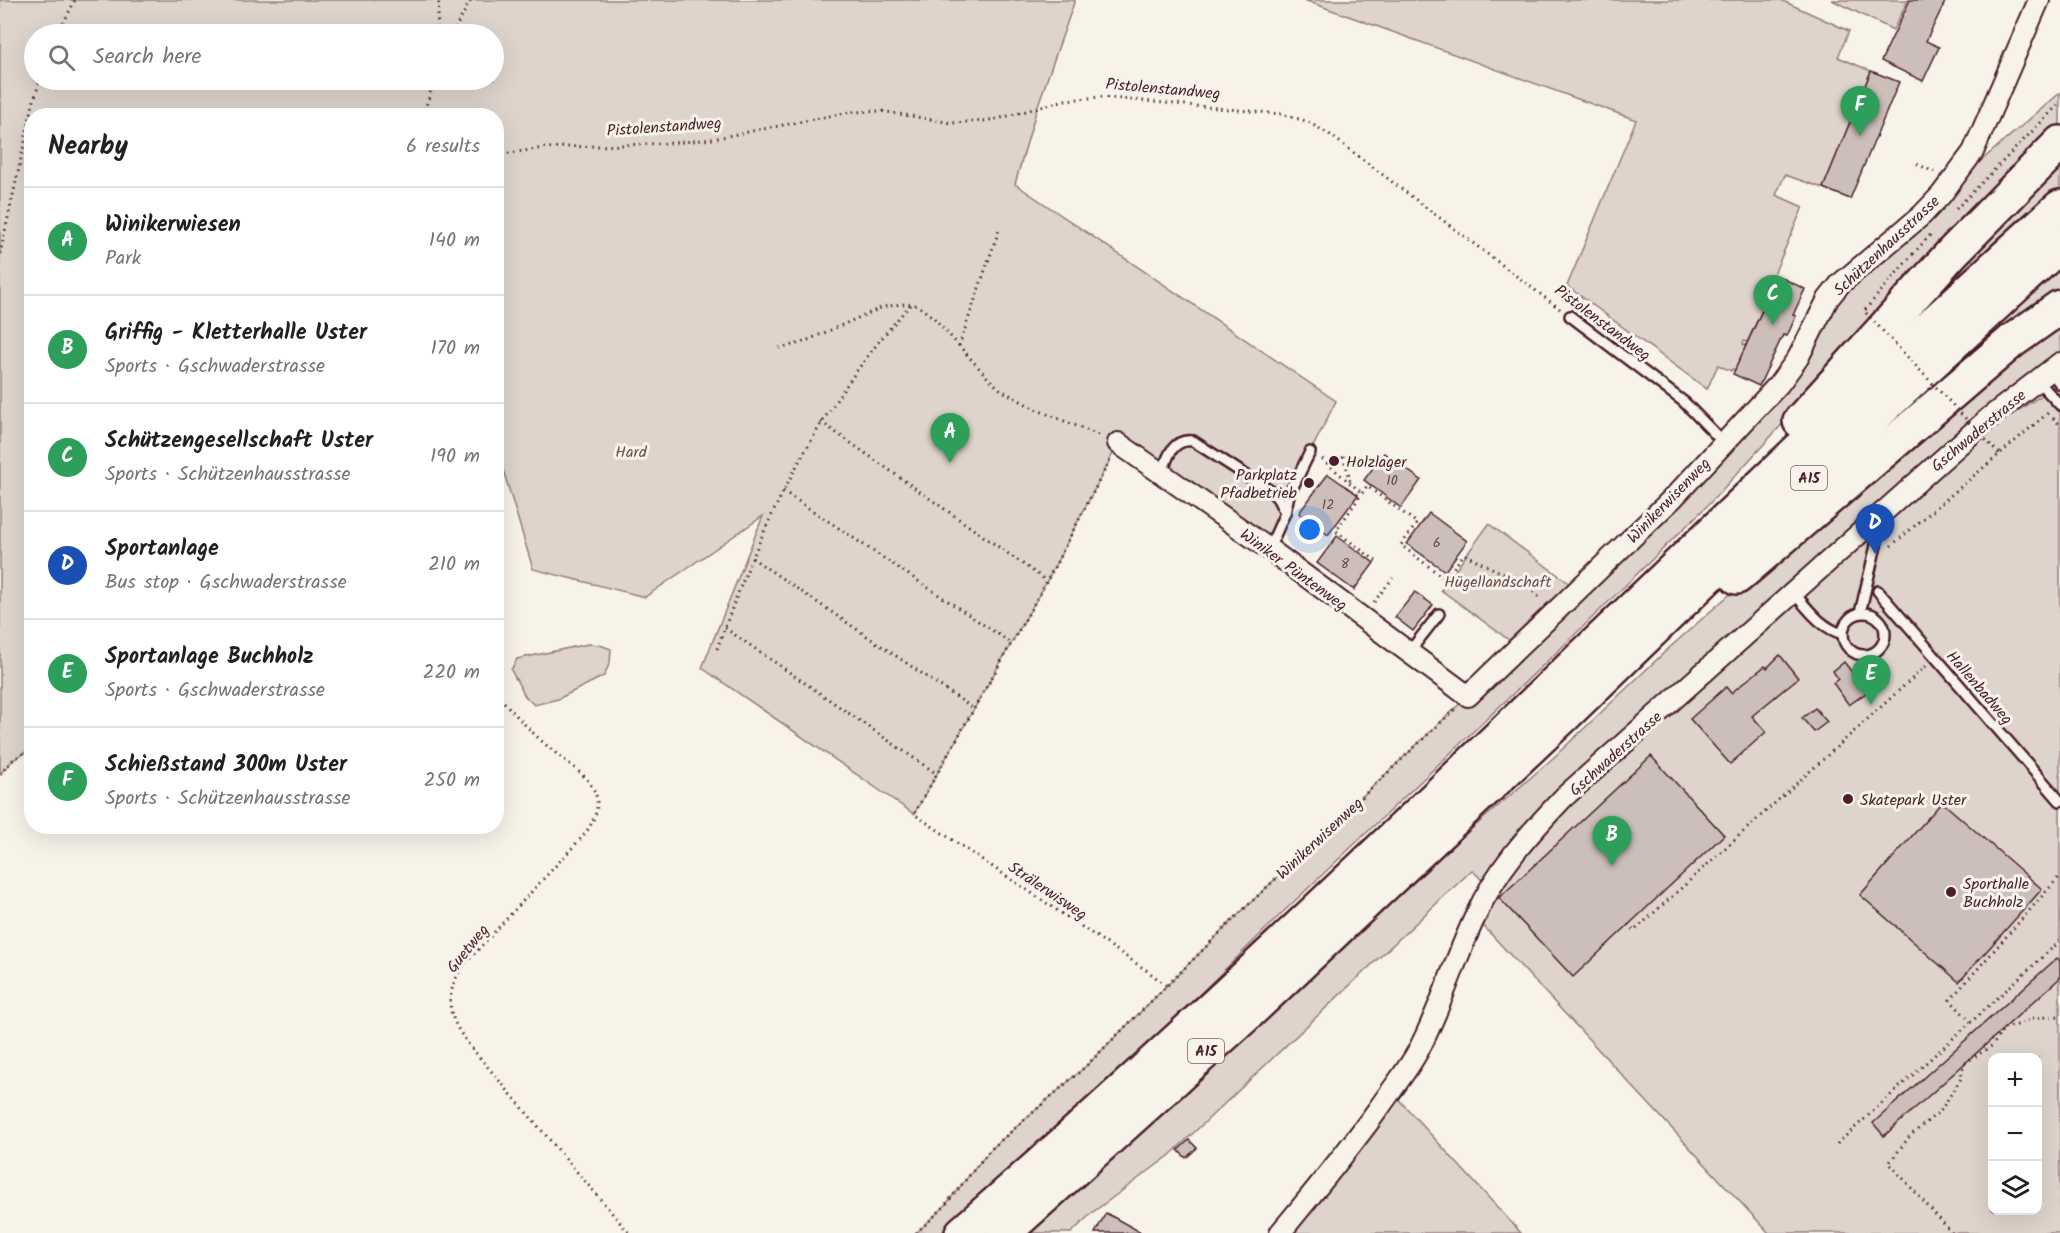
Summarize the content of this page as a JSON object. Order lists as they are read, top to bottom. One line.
{"streets":{"highway":["A15"],"street":["Schützenhausstrasse","Gschwaderstrasse","Winikerwisenweg","Winiker Püntenweg"],"lane":["Pistolenstandweg","Hallenbadweg"],"path":["Strälerwisweg","Guetweg"]},"crossings":[["Pistolenstandweg","Schützenhausstrasse"],["Pistolenstandweg","Winikerwisenweg"],["Schützenhausstrasse","Winikerwisenweg"],["Winikerwisenweg","Winiker Püntenweg"],["Winikerwisenweg","Strälerwisweg"]],"parks":["Hard","Hügellandschaft"],"places":["Holzlager","Parkplatz Pfadbetrieb","Skatepark Uster","Sporthalle Buchholz"],"house_numbers":["10","12","6","8"],"page":{"search":"Search here","pins":["F","C","A","D","E","B"],"heading":["Nearby","6 results"],"list":[{"mark":"A","name":"Winikerwiesen","note":"Park","value":"140 m"},{"mark":"B","name":"Griffig - Kletterhalle Uster","note":"Sports · Gschwaderstrasse","value":"170 m"},{"mark":"C","name":"Schützengesellschaft Uster","note":"Sports · Schützenhausstrasse","value":"190 m"},{"mark":"D","name":"Sportanlage","note":"Bus stop · Gschwaderstrasse","value":"210 m"},{"mark":"E","name":"Sportanlage Buchholz","note":"Sports · Gschwaderstrasse","value":"220 m"},{"mark":"F","name":"Schießstand 300m Uster","note":"Sports · Schützenhausstrasse","value":"250 m"}],"map_buttons":["+","−"]}}
